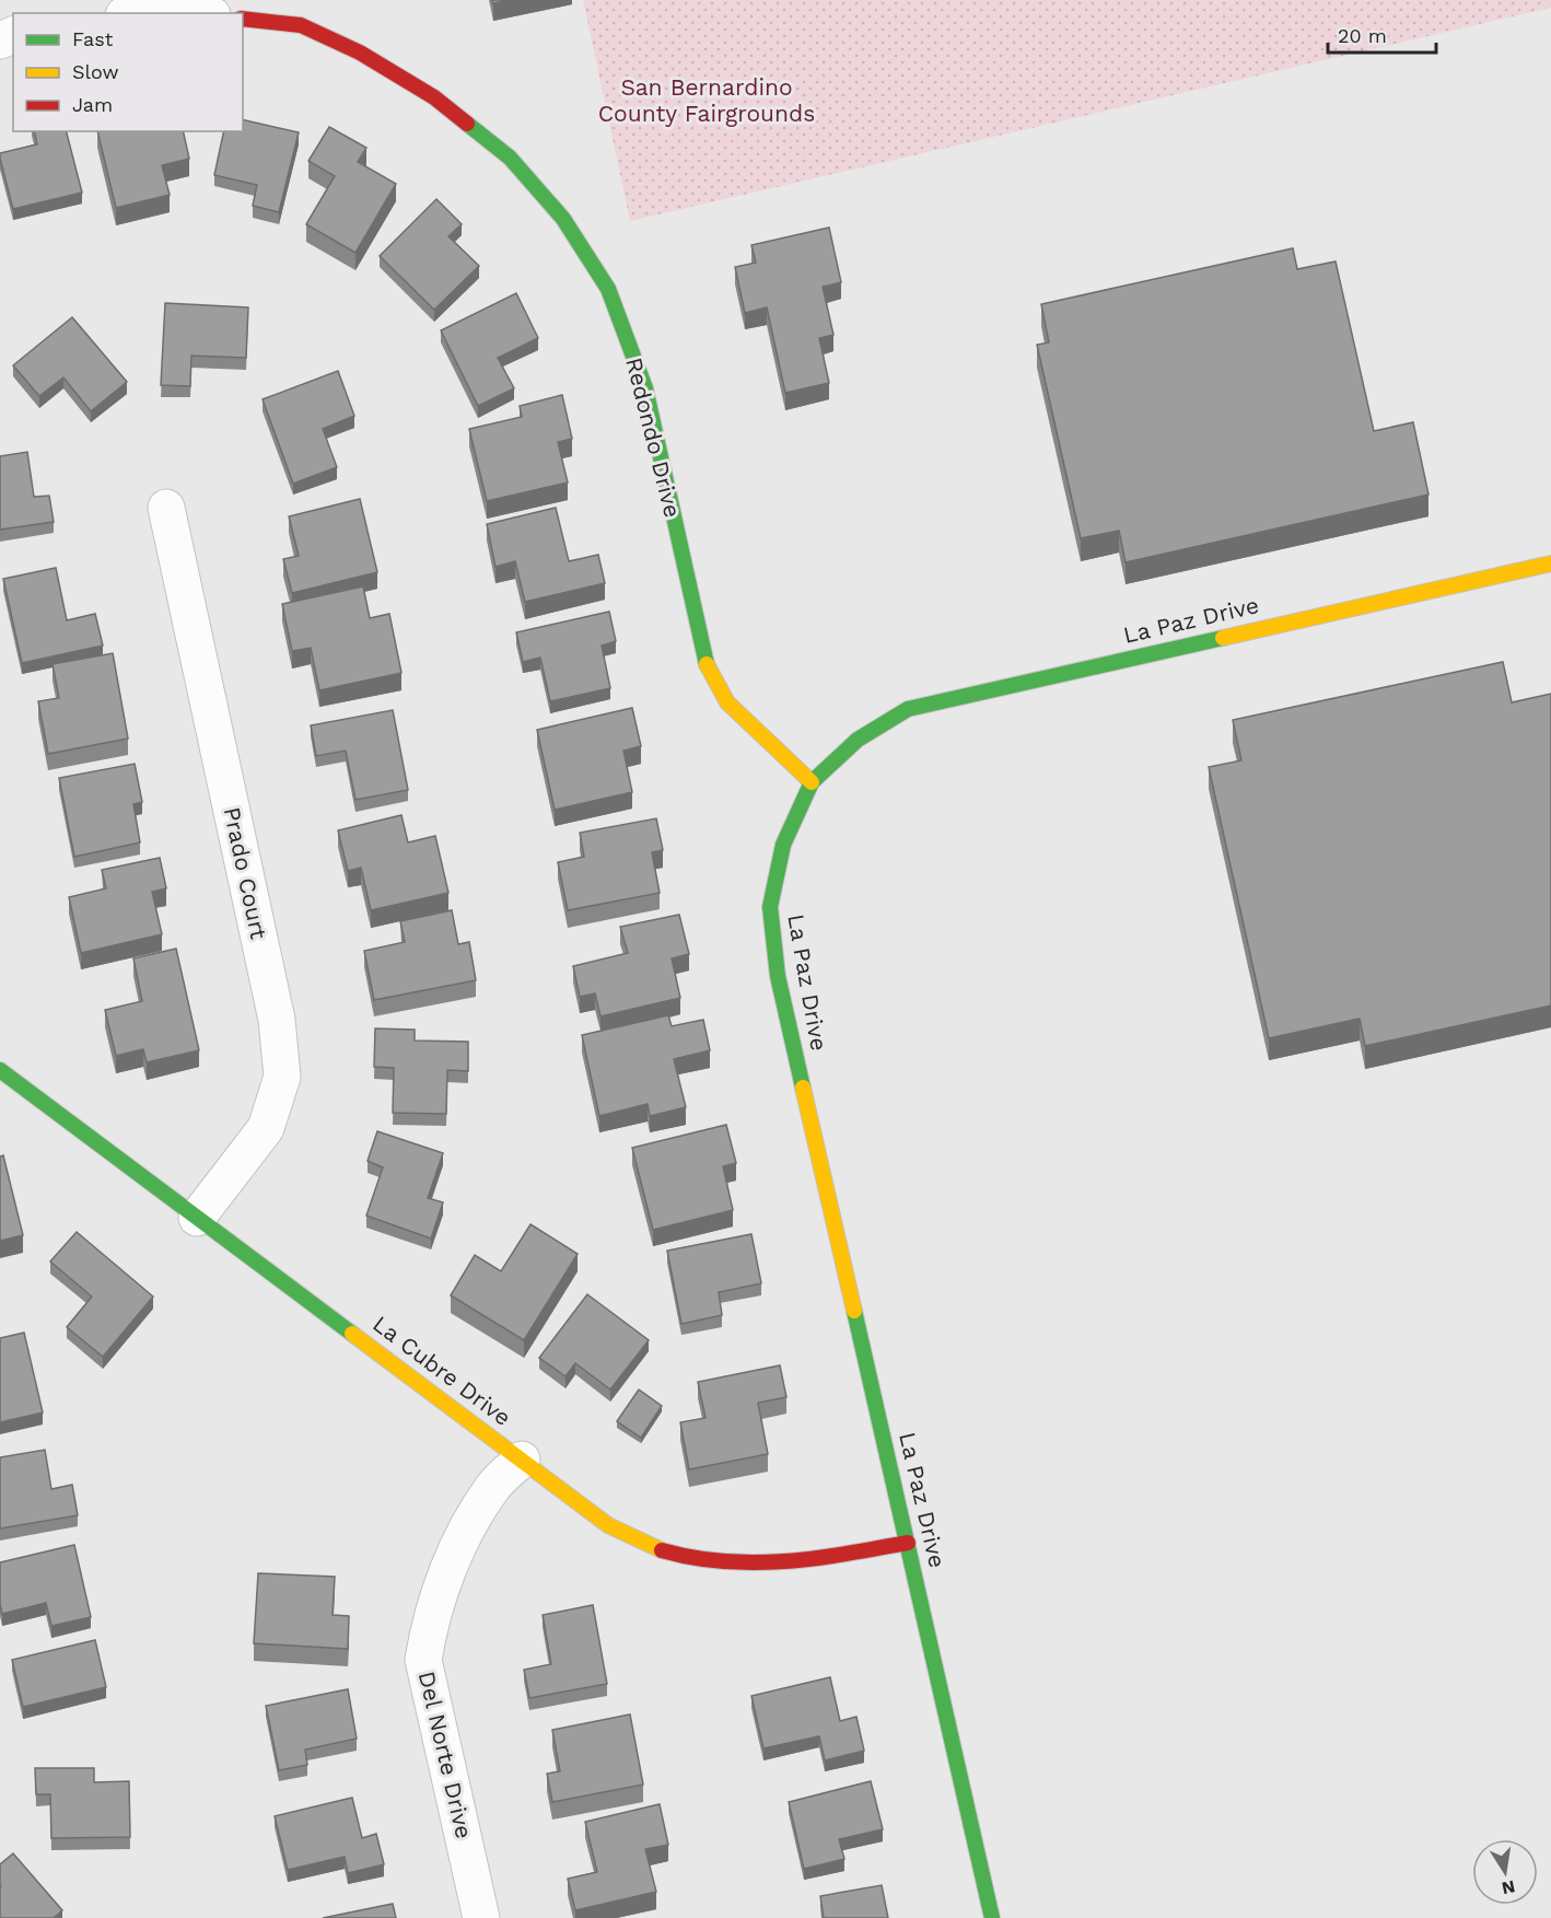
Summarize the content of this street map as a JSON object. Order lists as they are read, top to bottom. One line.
{"streets":{"street":["Redondo Drive","La Paz Drive","Prado Court","La Cubre Drive","Del Norte Drive"]},"crossings":[["Redondo Drive","La Paz Drive"],["La Paz Drive","La Cubre Drive"],["Prado Court","La Cubre Drive"],["La Cubre Drive","Del Norte Drive"]],"parks":["San Bernardino County Fairgrounds"],"legend":["Fast","Slow","Jam"],"scale_bar":"20 m","north":"bottom"}
